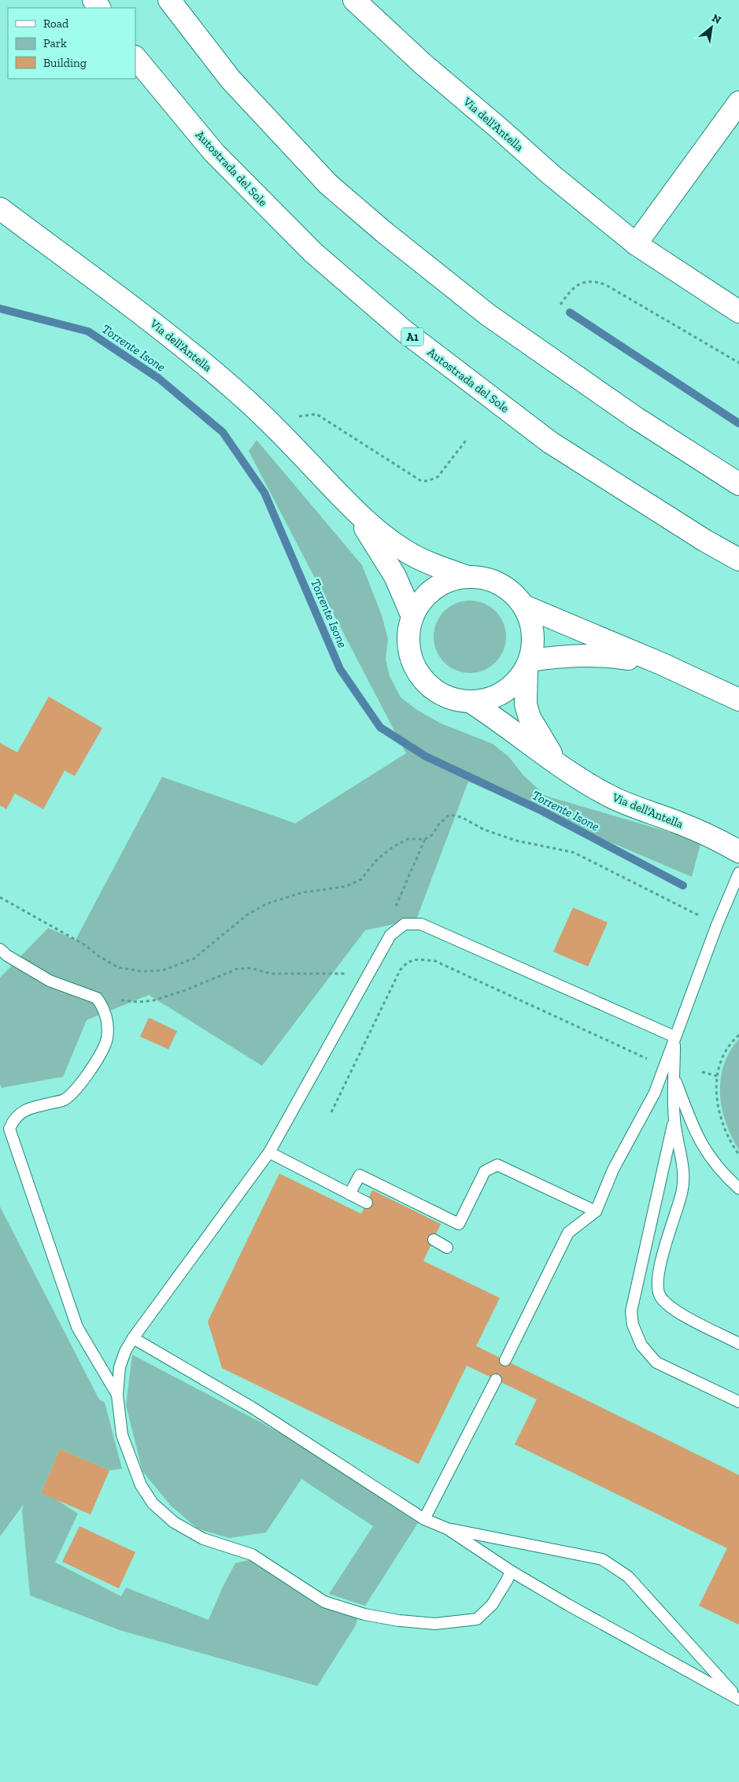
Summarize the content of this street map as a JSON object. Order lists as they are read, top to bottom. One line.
{"streets":{"main road":["Via dell'Antella","Autostrada del Sole","A1"]},"water":["Torrente Isone"],"legend":["Road","Park","Building"],"north":"top right"}
